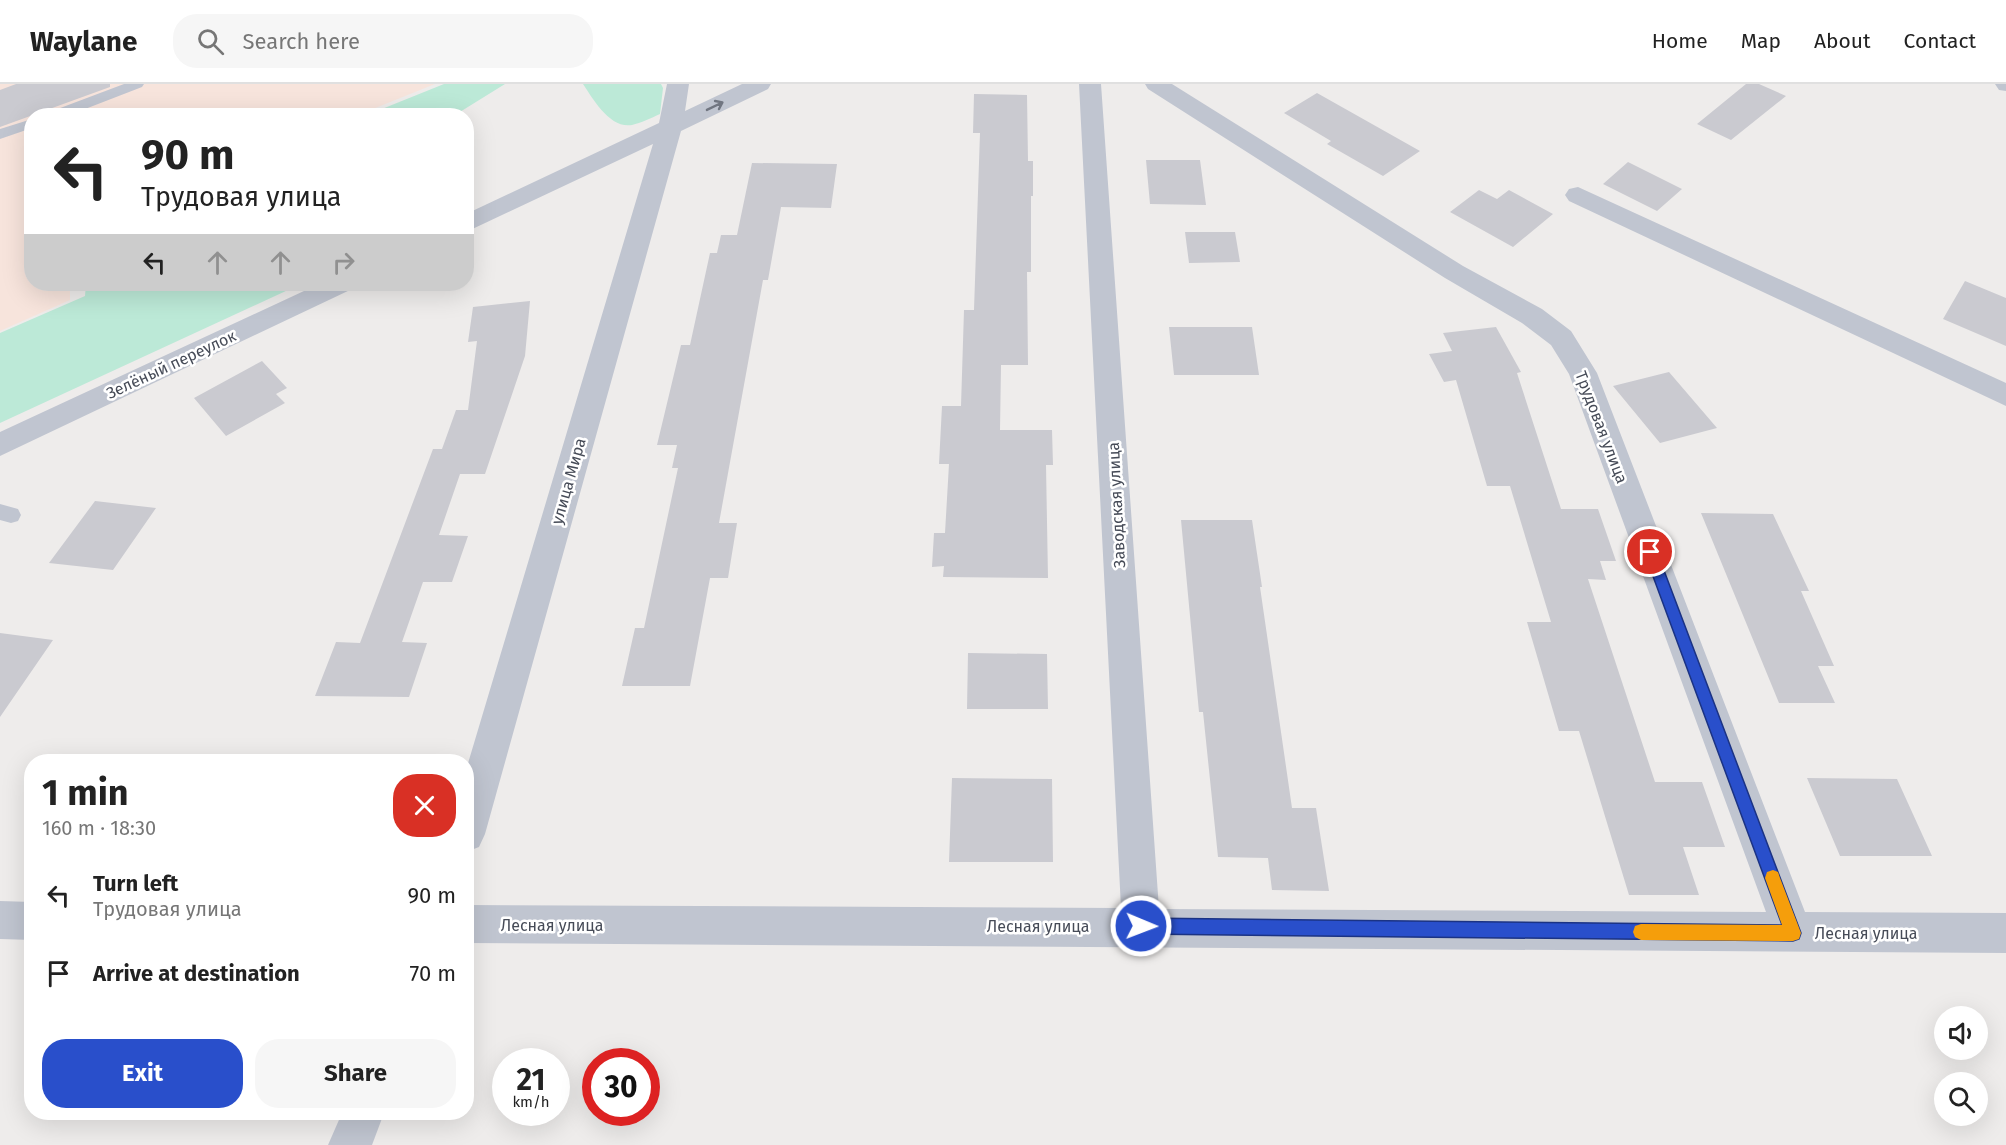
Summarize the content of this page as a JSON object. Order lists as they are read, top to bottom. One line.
{"streets":{"street":["Зелёный переулок","Трудовая улица","улица Мира","Заводская улица","Лесная улица"]},"crossings":[["Трудовая улица","Лесная улица"],["Заводская улица","Лесная улица"]],"page":{"header":"Waylane","search":"Search here","nav":["Home","Map","About","Contact"],"turn":["90 m","Трудовая улица"],"heading":["1 min","160 m · 18:30"],"list":[{"name":"Turn left","note":"Трудовая улица","value":"90 m"},{"name":"Arrive at destination","value":"70 m"}],"buttons":["Exit","Share"],"speed":"21 km/h","limit":"30"}}
